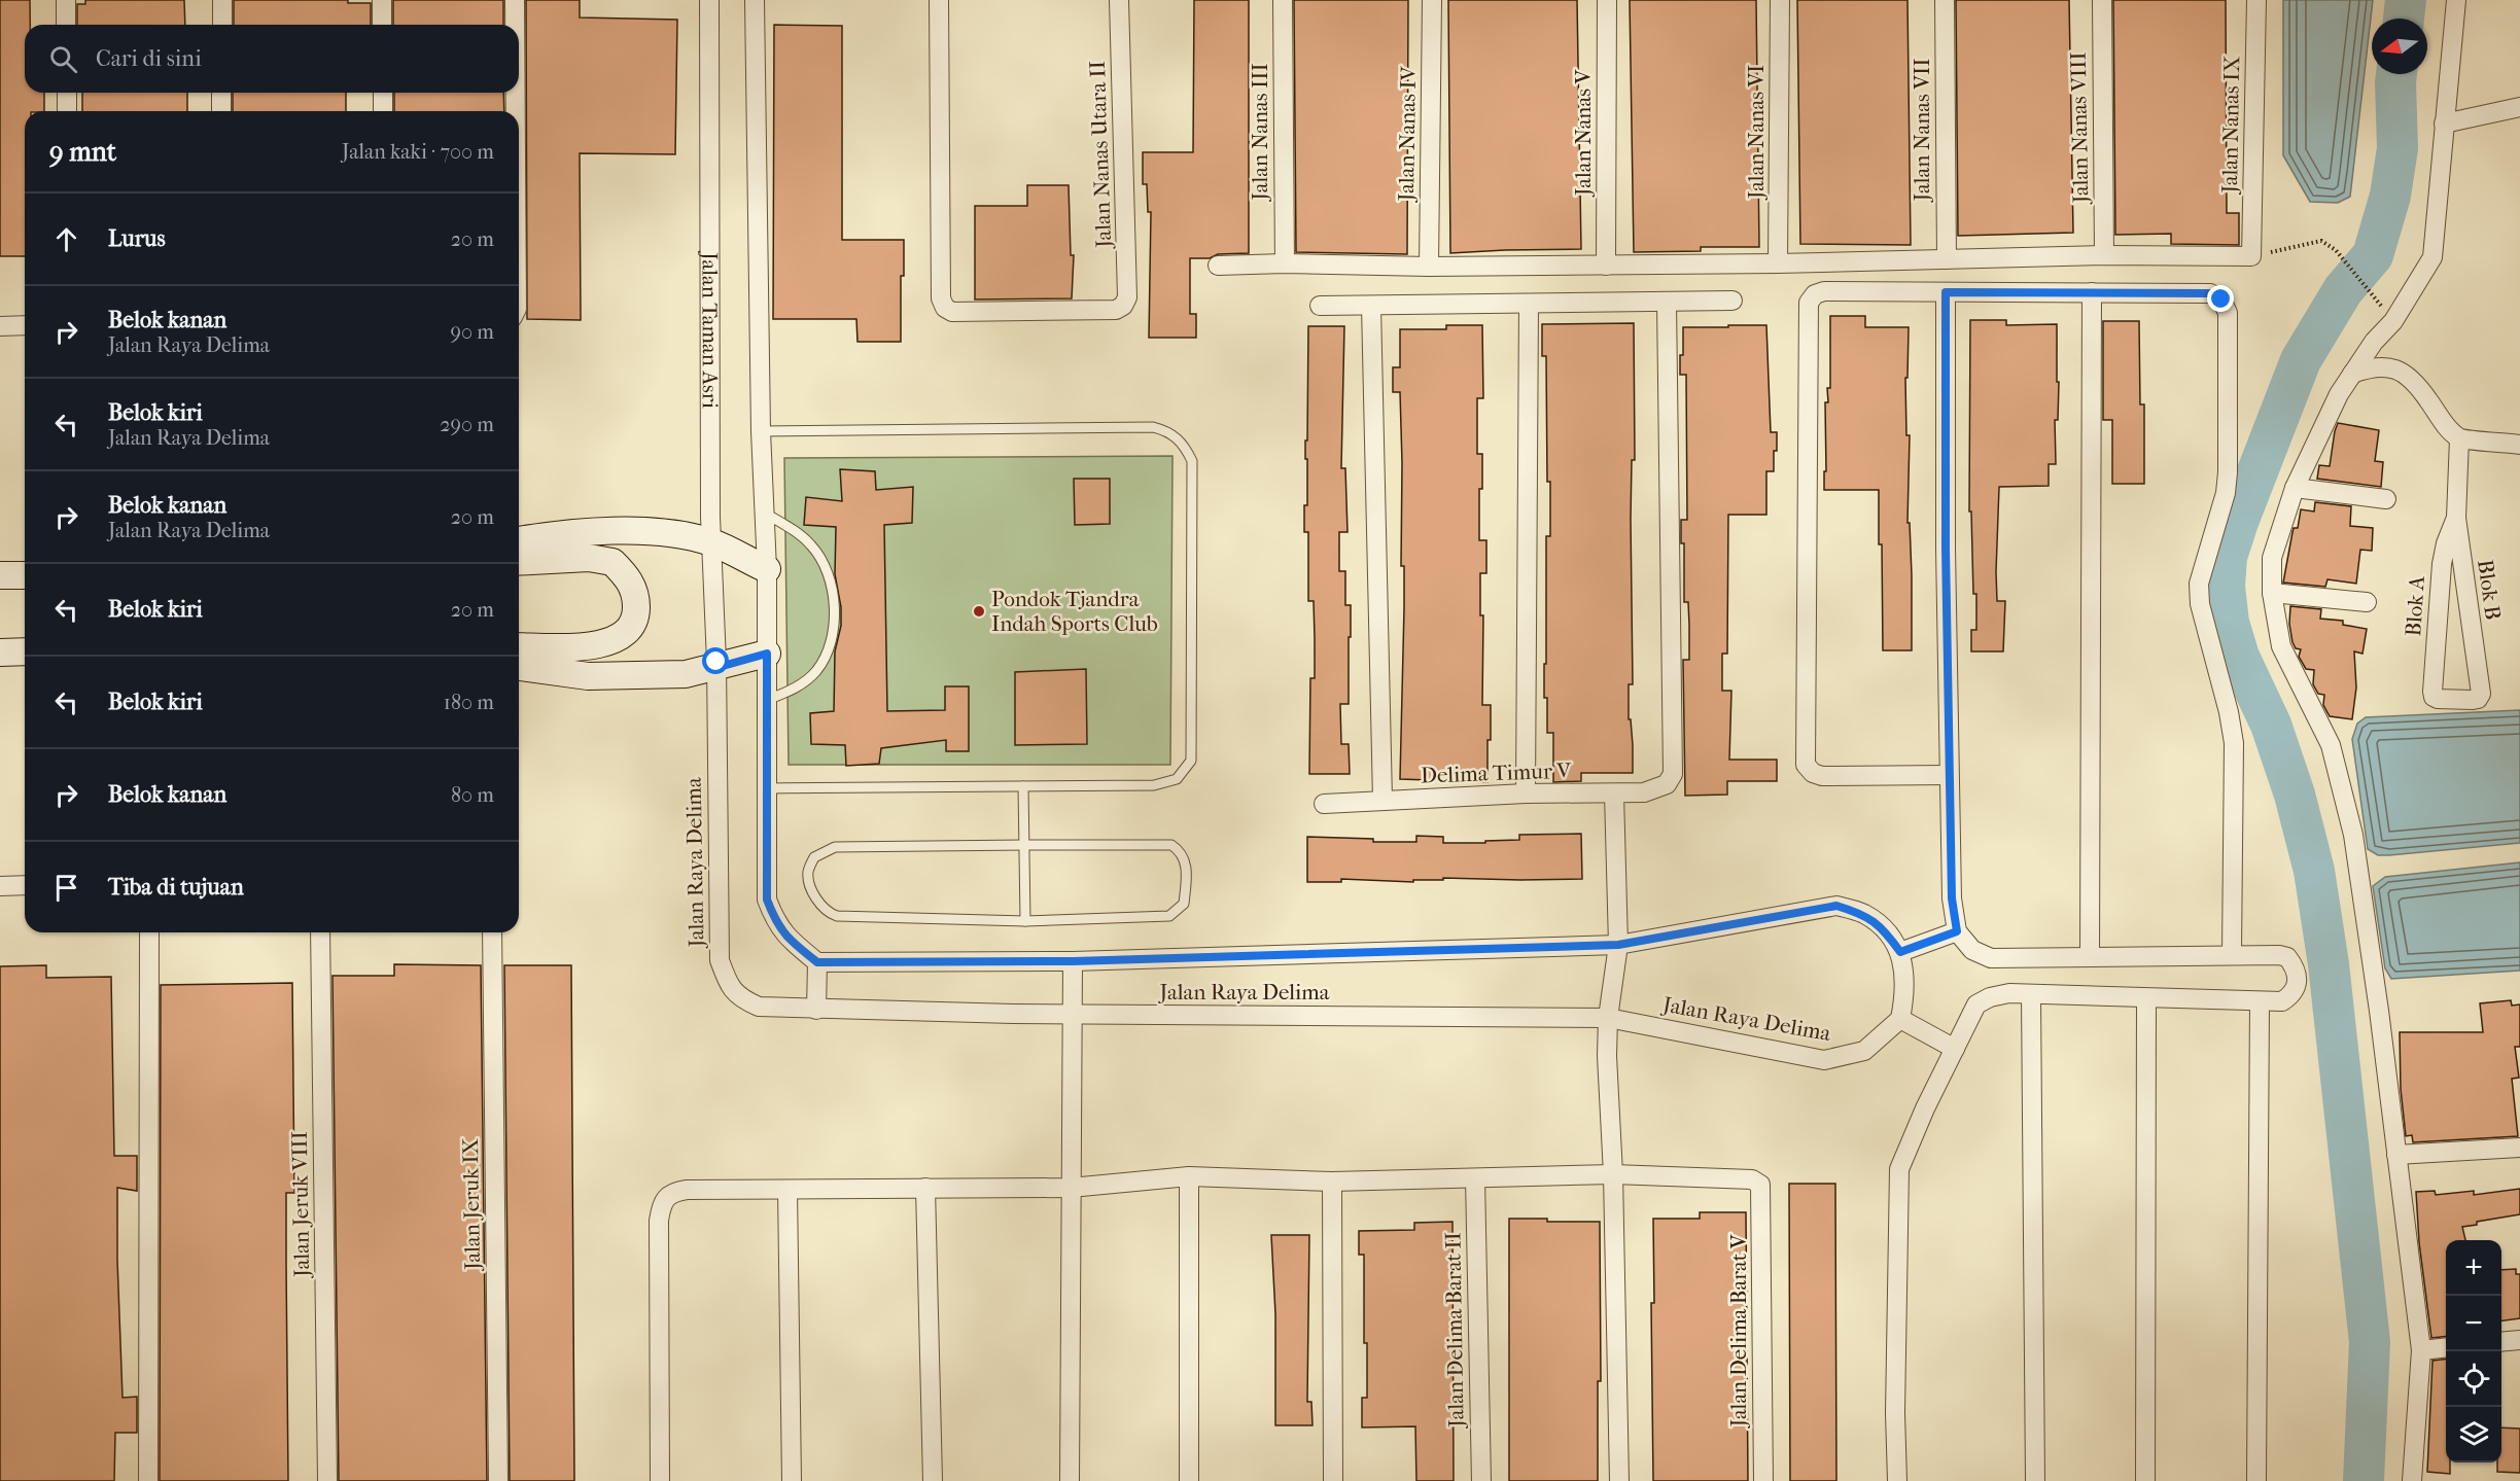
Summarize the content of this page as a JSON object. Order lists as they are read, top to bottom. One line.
{"streets":{"street":["Jalan Nanas IX","Jalan Nanas VIII","Jalan Nanas VII","Jalan Nanas III","Jalan Nanas VI","Jalan Nanas V","Jalan Nanas IV","Jalan Nanas Utara II","Jalan Taman Asri","Blok B","Blok A","Delima Timur V","Jalan Raya Delima","Jalan Jeruk VIII","Jalan Jeruk IX","Jalan Delima Barat II","Jalan Delima Barat V"]},"crossings":[["Jalan Taman Asri","Jalan Raya Delima"],["Blok B","Blok A"]],"places":["Pondok Tjandra Indah Sports Club"],"north":"left","page":{"search":"Cari di sini","heading":["9 mnt","Jalan kaki · 700 m"],"list":[["Lurus","20 m"],["Belok kanan","Jalan Raya Delima","90 m"],["Belok kiri","Jalan Raya Delima","290 m"],["Belok kanan","Jalan Raya Delima","20 m"],["Belok kiri","20 m"],["Belok kiri","180 m"],["Belok kanan","80 m"],"Tiba di tujuan"],"map_buttons":["+","−"]}}
